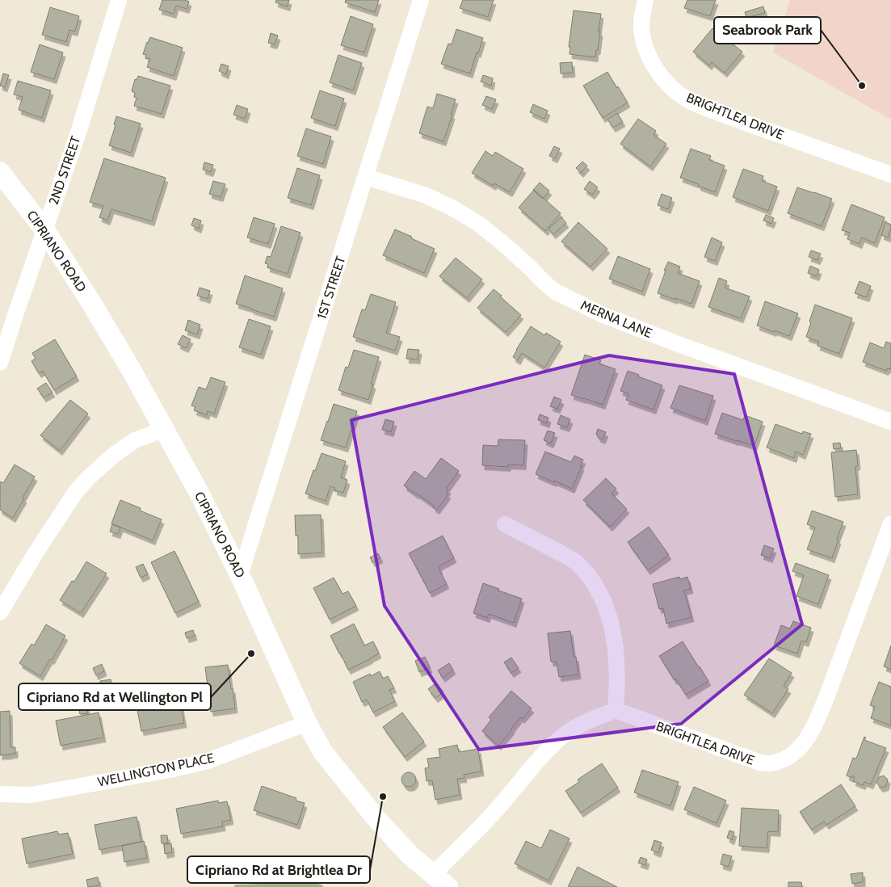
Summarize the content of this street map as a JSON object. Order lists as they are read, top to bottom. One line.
{"streets":{"street":["BRIGHTLEA DRIVE","2ND STREET","CIPRIANO ROAD","1ST STREET","MERNA LANE","WELLINGTON PLACE"]},"crossings":[["2ND STREET","CIPRIANO ROAD"],["CIPRIANO ROAD","1ST STREET"],["CIPRIANO ROAD","WELLINGTON PLACE"],["1ST STREET","MERNA LANE"]],"places":["Seabrook Park","Cipriano Rd at Wellington Pl","Cipriano Rd at Brightlea Dr"]}
